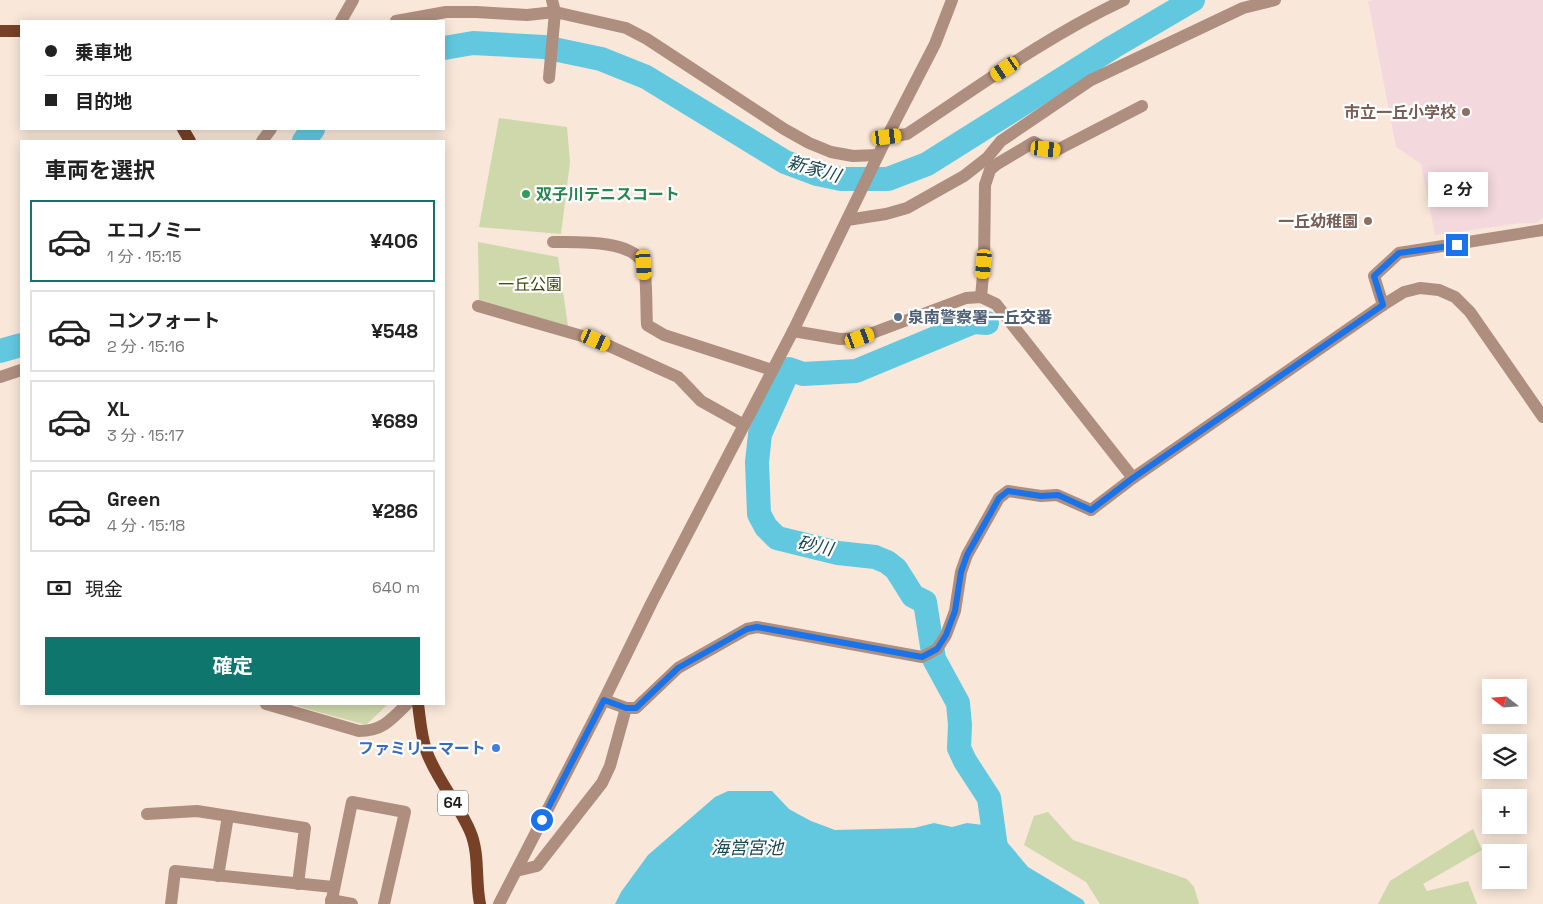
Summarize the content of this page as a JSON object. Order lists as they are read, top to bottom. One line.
{"streets":{"main road":["64"]},"water":["新家川","砂川","海営宮池"],"parks":["一丘公園"],"places":["市立一丘小学校","双子川テニスコート","一丘幼稚園","泉南警察署一丘交番","ファミリーマート"],"north":"left","page":{"banner":["乗車地","目的地"],"heading":"車両を選択","bubble":"2 分","list":[{"name":"エコノミー","note":"1 分 · 15:15","value":"¥406"},{"name":"コンフォート","note":"2 分 · 15:16","value":"¥548"},{"name":"XL","note":"3 分 · 15:17","value":"¥689"},{"name":"Green","note":"4 分 · 15:18","value":"¥286"}],"pay":["現金","640 m"],"buttons":"確定","map_buttons":["+","−"]}}
